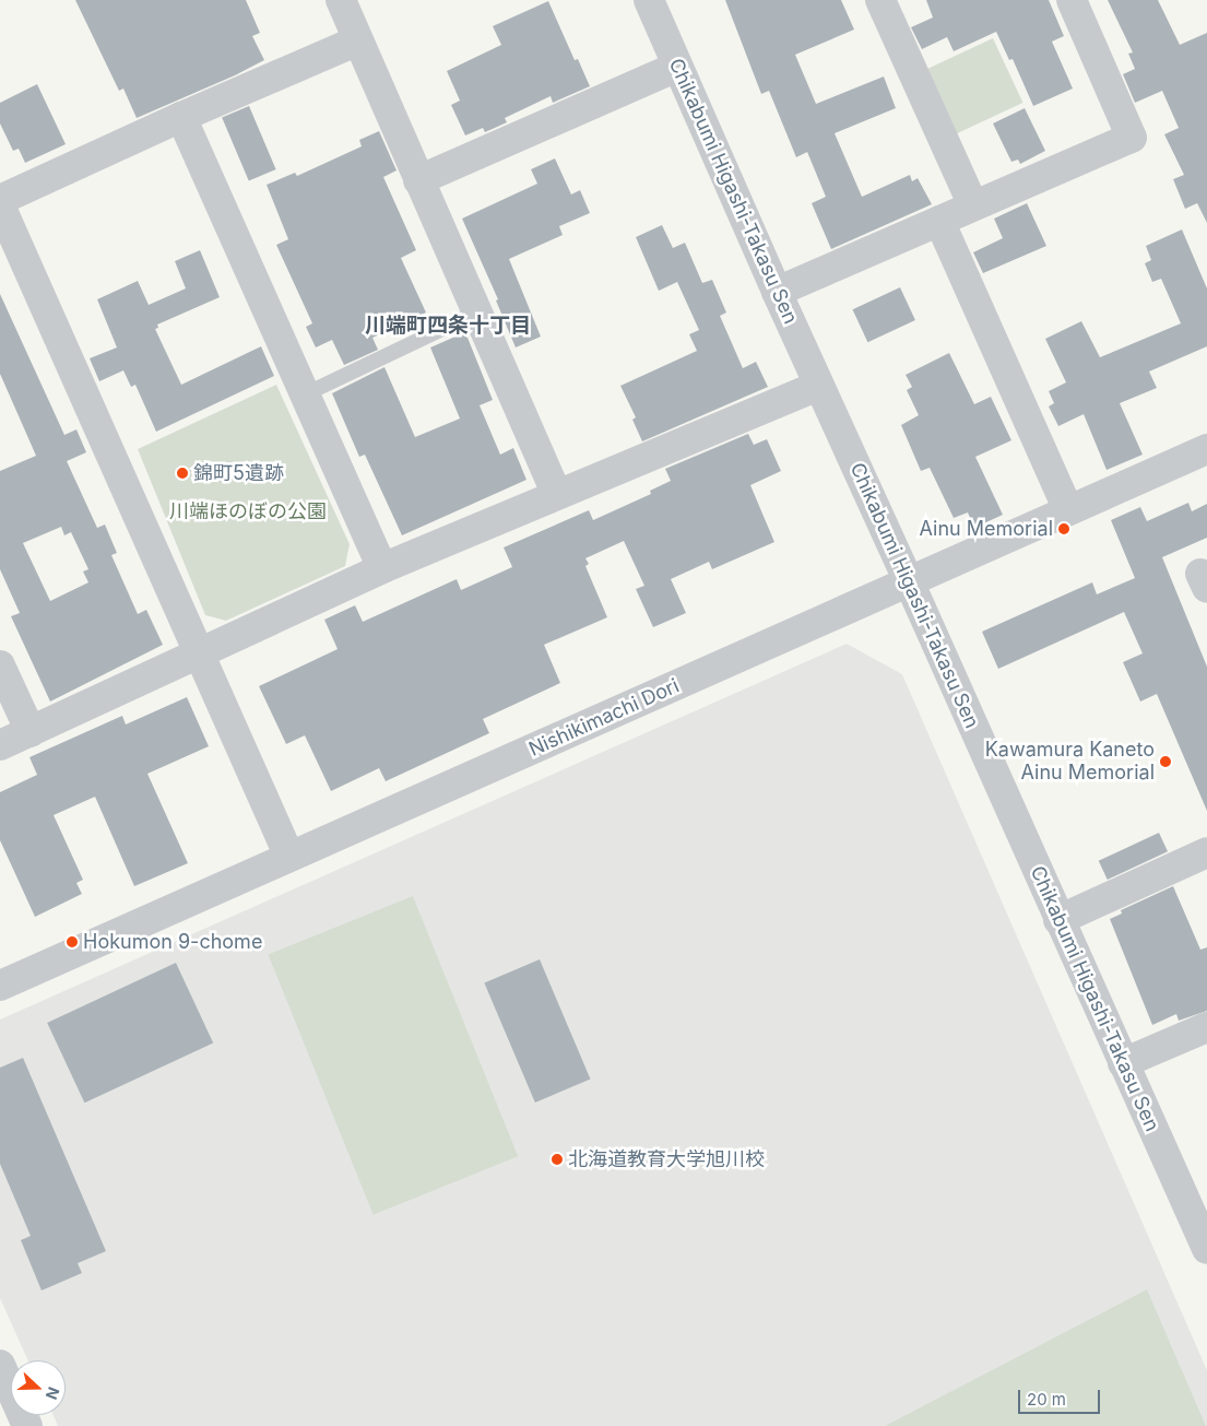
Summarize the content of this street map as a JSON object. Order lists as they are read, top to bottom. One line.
{"streets":{"street":["Chikabumi Higashi-Takasu Sen","Nishikimachi Dori"]},"crossings":[["Chikabumi Higashi-Takasu Sen","Nishikimachi Dori"]],"districts":["川端町四条十丁目"],"parks":["川端ほのぼの公園"],"places":["錦町5遺跡","Ainu Memorial","Kawamura Kaneto Ainu Memorial","Hokumon 9-chome","北海道教育大学旭川校"],"scale_bar":"20 m","north":"right"}
